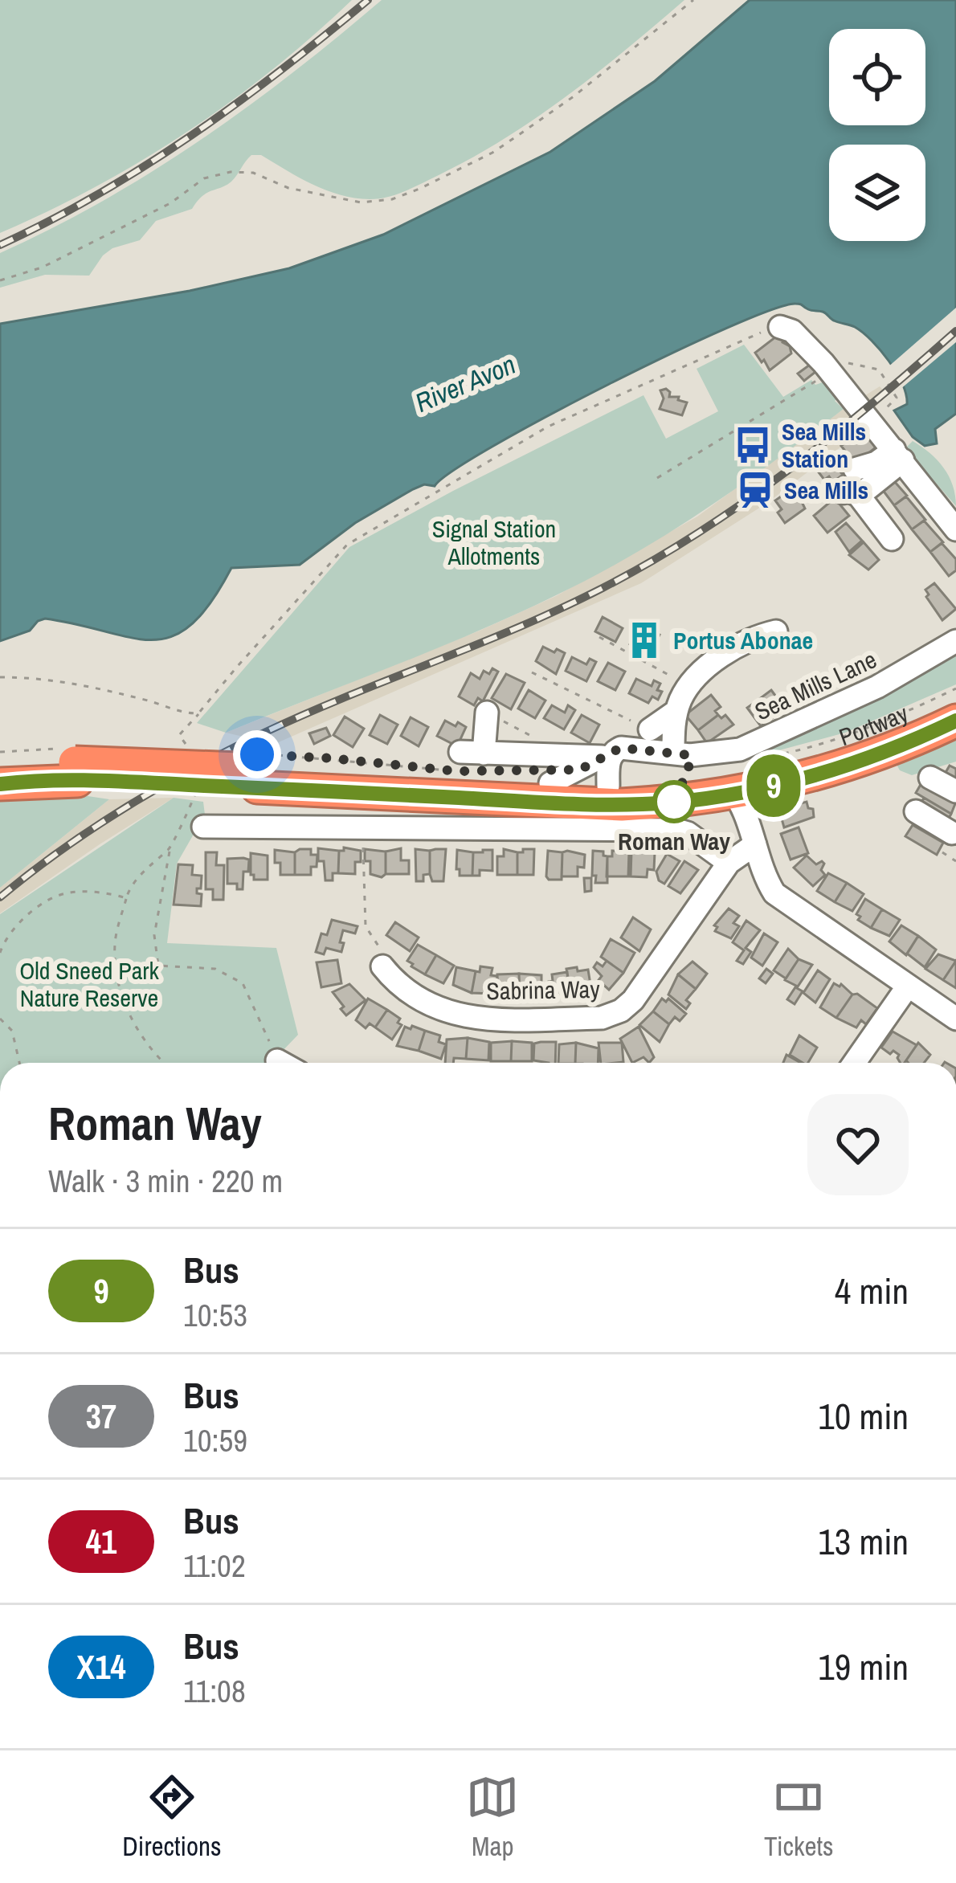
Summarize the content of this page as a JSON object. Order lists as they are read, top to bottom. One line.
{"streets":{"highway":["Portway"],"street":["Sea Mills Lane","Sabrina Way"]},"crossings":[["Sea Mills Lane","Portway"]],"water":["River Avon"],"parks":["Signal Station Allotments","Old Sneed Park Nature Reserve"],"places":{"bus stop":["Sea Mills Station"],"station":["Sea Mills"],"building":["Portus Abonae"],"other":["Roman Way"]},"lines":["bus line 9"],"page":{"on_map":"9","heading":["Roman Way","Walk · 3 min · 220 m"],"list":[{"mark":"9","name":"Bus","note":"10:53","value":"4 min"},{"mark":"37","name":"Bus","note":"10:59","value":"10 min"},{"mark":"41","name":"Bus","note":"11:02","value":"13 min"},{"mark":"X14","name":"Bus","note":"11:08","value":"19 min"}],"tabs":["Directions","Map","Tickets"]}}
